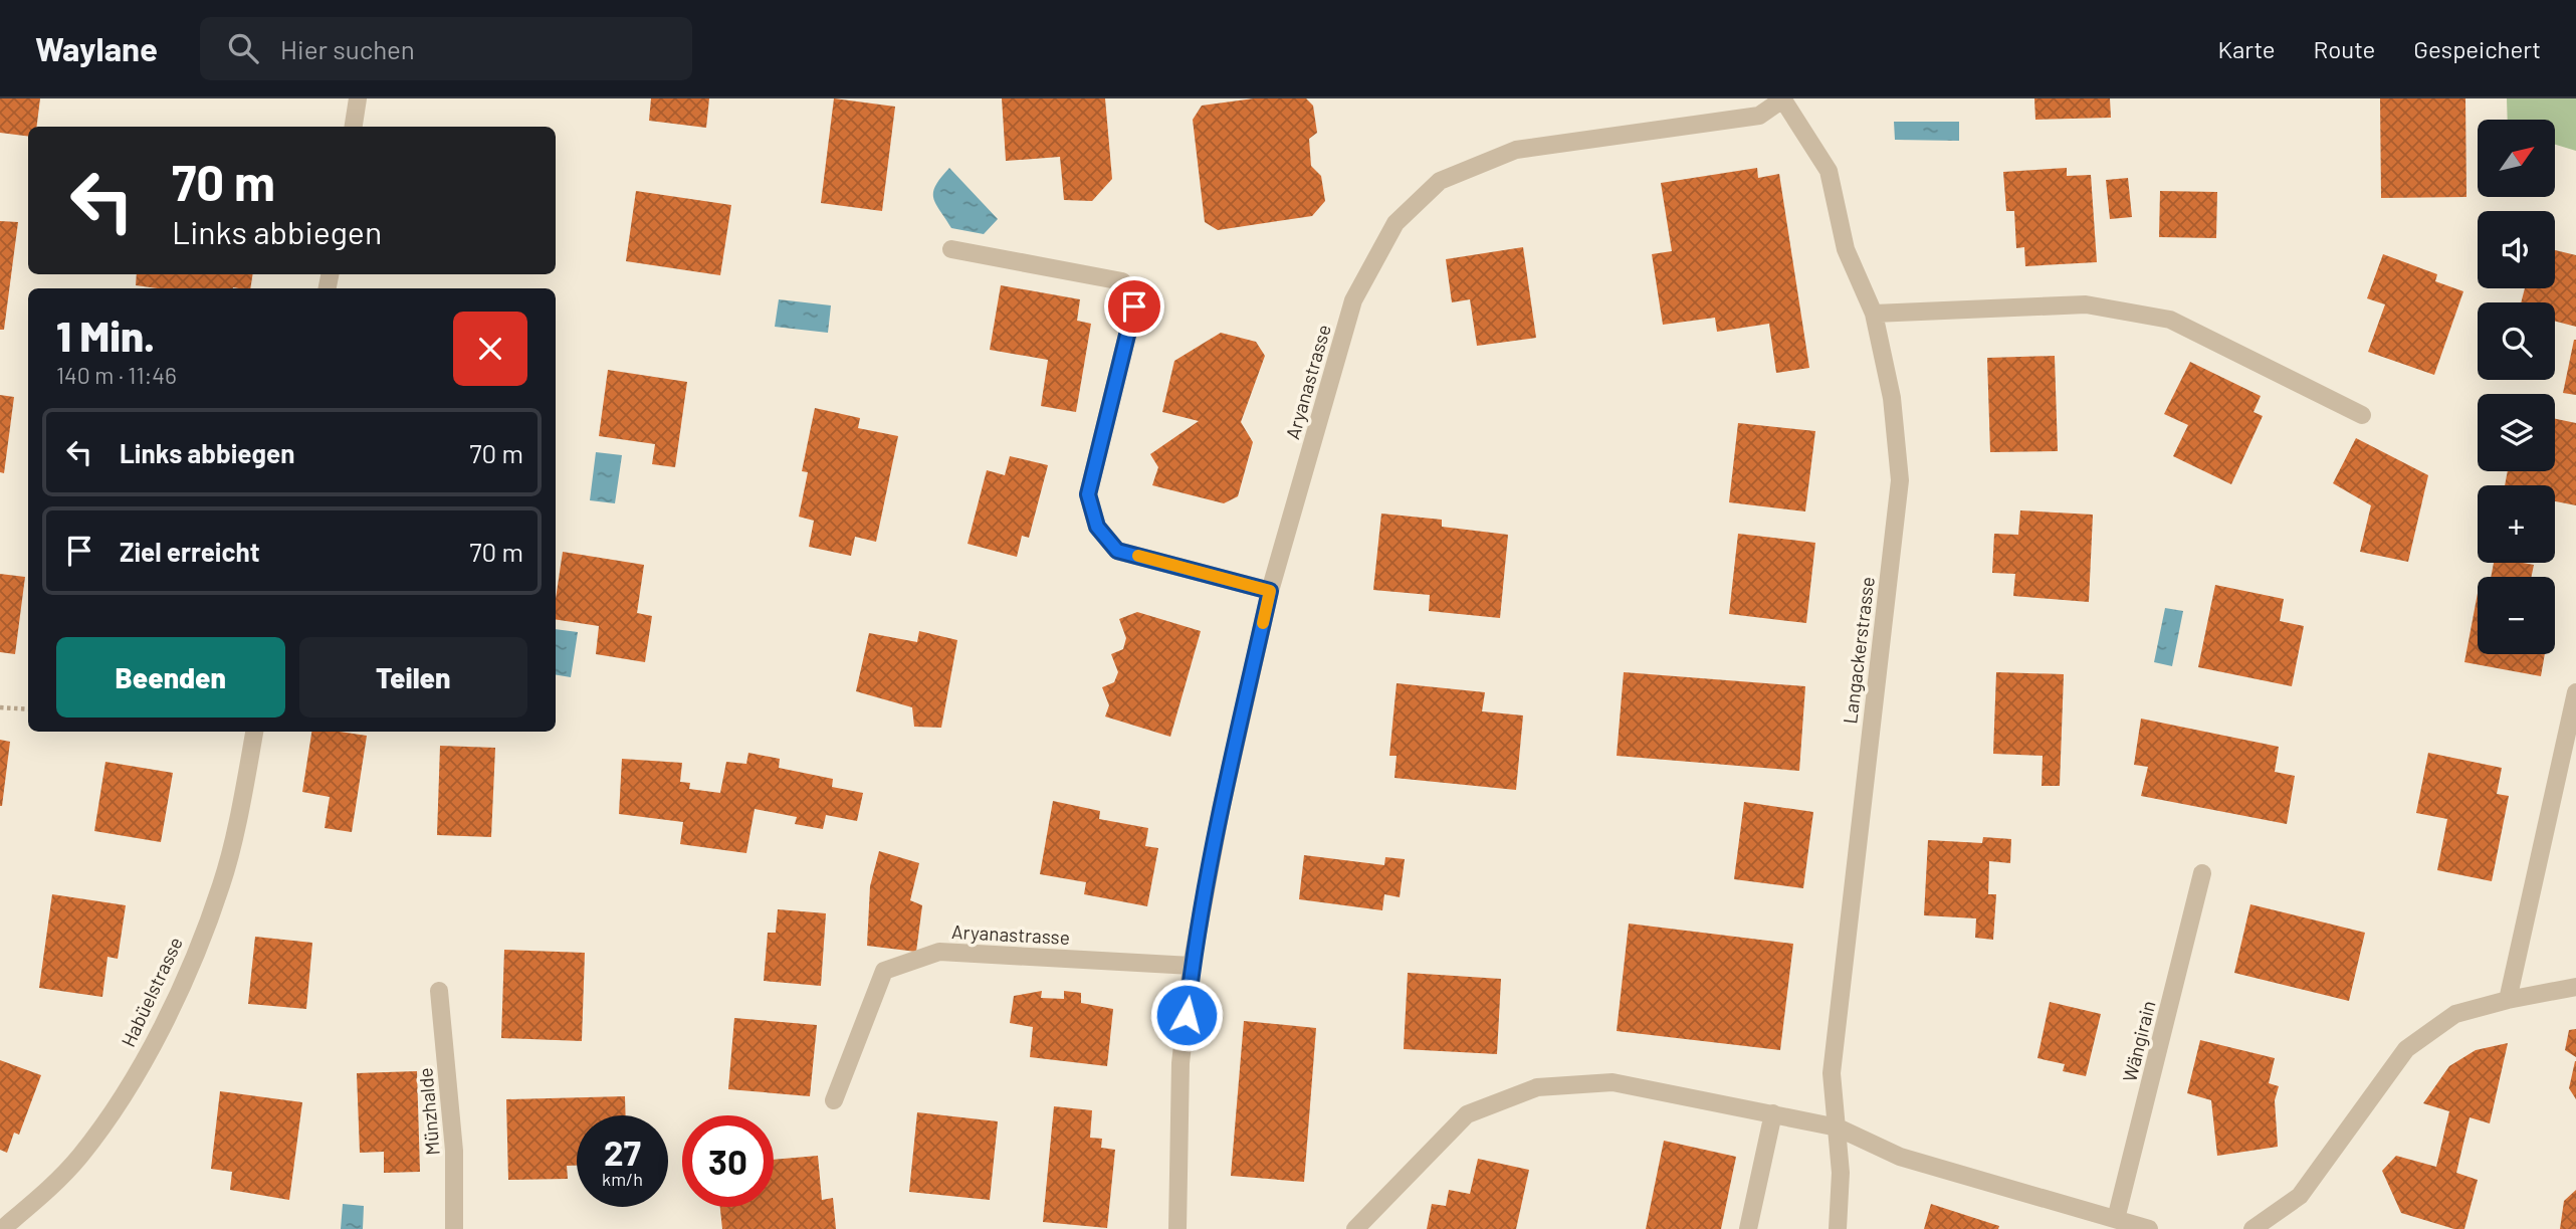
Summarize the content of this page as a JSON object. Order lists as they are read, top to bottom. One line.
{"streets":{"street":["Aryanastrasse","Langackerstrasse","Habüelstrasse","Wängirain","Münzhalde"]},"crossings":[["Aryanastrasse","Langackerstrasse"]],"north":"top right","page":{"header":"Waylane","search":"Hier suchen","nav":["Karte","Route","Gespeichert"],"map_buttons":["+","−"],"turn":["70 m","Links abbiegen"],"heading":["1 Min.","140 m · 11:46"],"list":[{"name":"Links abbiegen","value":"70 m"},{"name":"Ziel erreicht","value":"70 m"}],"buttons":["Beenden","Teilen"],"speed":"27 km/h","limit":"30"}}
